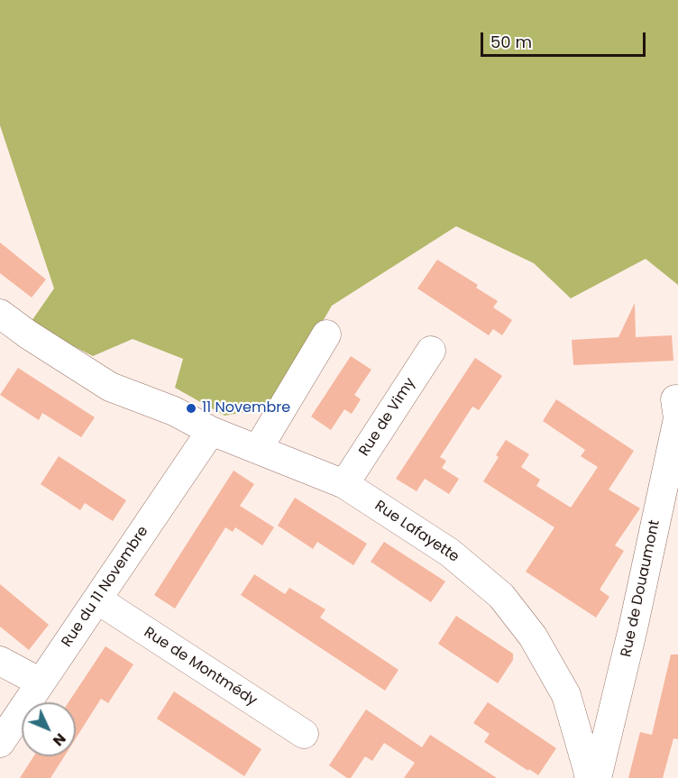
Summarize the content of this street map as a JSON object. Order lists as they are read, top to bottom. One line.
{"streets":{"street":["Rue de Vimy","Rue Lafayette","Rue du 11 Novembre","Rue de Douaumont","Rue de Montmédy"]},"crossings":[["Rue de Vimy","Rue Lafayette"],["Rue Lafayette","Rue du 11 Novembre"],["Rue du 11 Novembre","Rue de Montmédy"]],"places":["11 Novembre"],"scale_bar":"50 m","north":"bottom right"}
